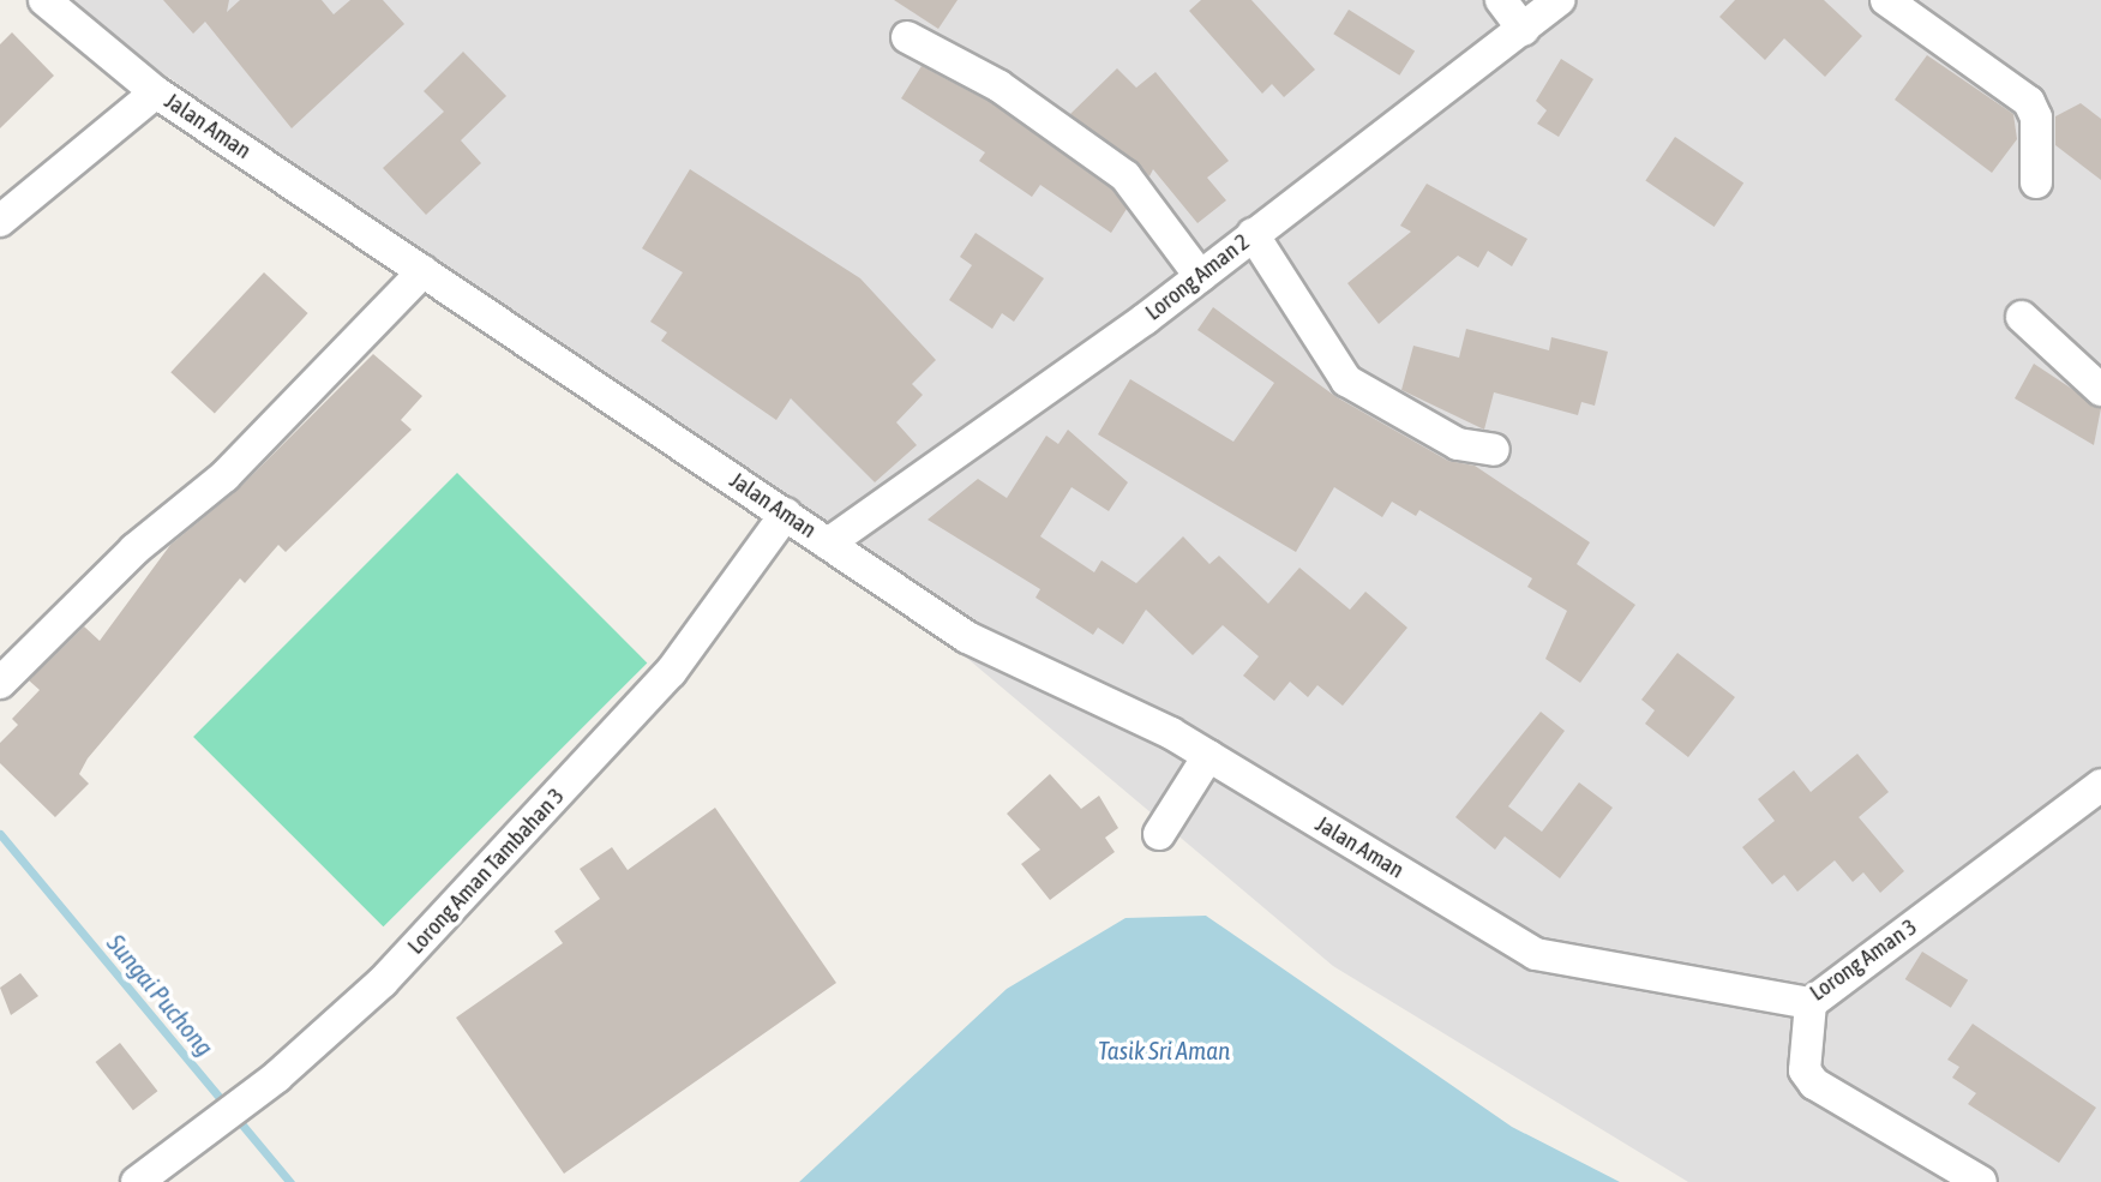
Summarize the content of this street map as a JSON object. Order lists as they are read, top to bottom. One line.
{"streets":{"street":["Jalan Aman","Lorong Aman 2","Lorong Aman Tambahan 3","Lorong Aman 3"]},"crossings":[["Jalan Aman","Lorong Aman 2"],["Jalan Aman","Lorong Aman Tambahan 3"],["Jalan Aman","Lorong Aman 3"]],"water":["Sungai Puchong","Tasik Sri Aman"]}
